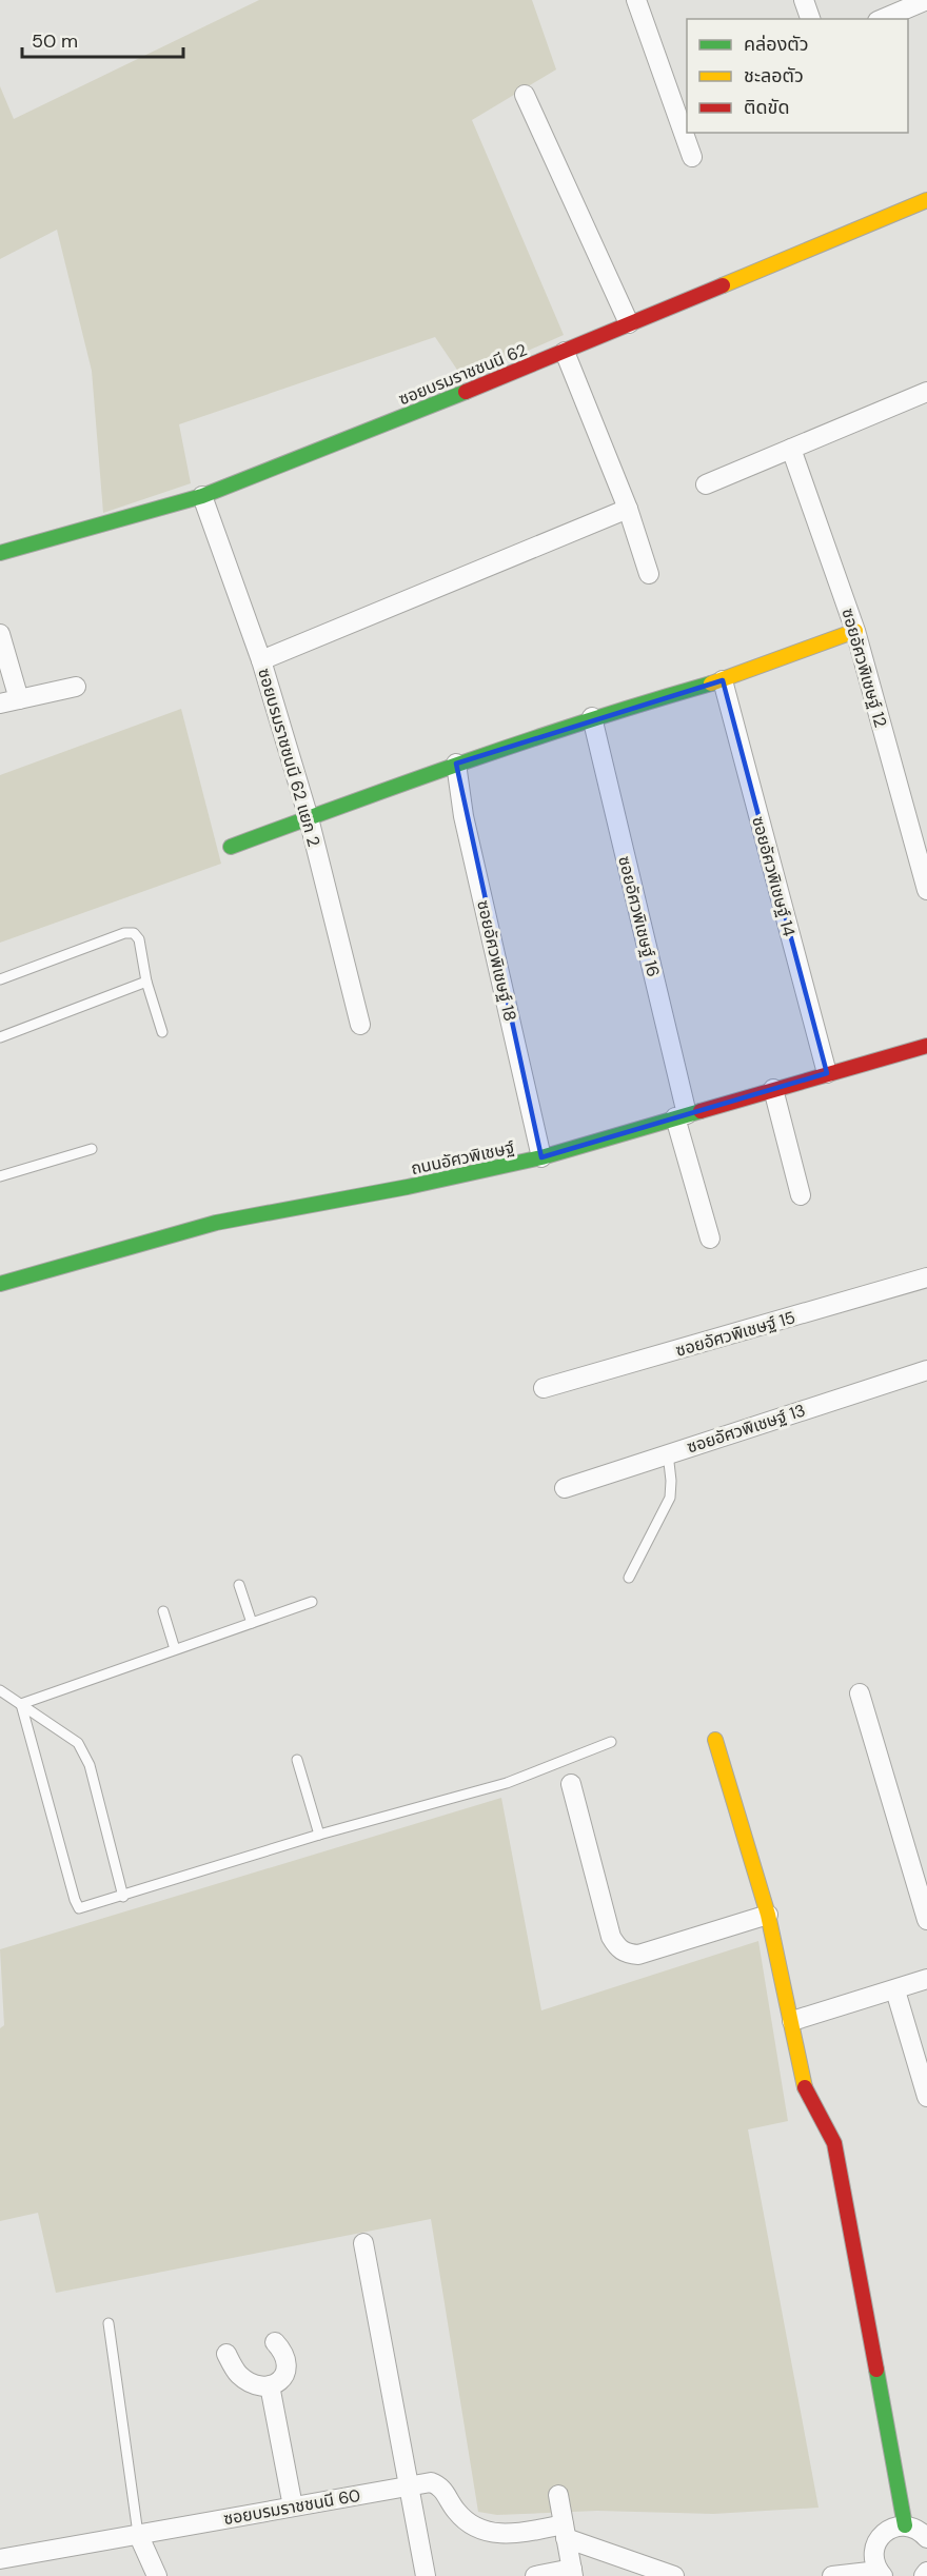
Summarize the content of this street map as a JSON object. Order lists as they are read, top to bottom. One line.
{"streets":{"street":["ซอยบรมราชชนนี 62","ซอยอัศวพิเชษฐ์ 12","ซอยบรมราชชนนี 62 แยก 2","ซอยอัศวพิเชษฐ์ 14","ซอยอัศวพิเชษฐ์ 16","ซอยอัศวพิเชษฐ์ 18","ถนนอัศวพิเชษฐ์","ซอยอัศวพิเชษฐ์ 15","ซอยอัศวพิเชษฐ์ 13","ซอยบรมราชชนนี 60"]},"crossings":[["ซอยบรมราชชนนี 62","ซอยบรมราชชนนี 62 แยก 2"],["ซอยอัศวพิเชษฐ์ 14","ถนนอัศวพิเชษฐ์"],["ซอยอัศวพิเชษฐ์ 16","ถนนอัศวพิเชษฐ์"],["ซอยอัศวพิเชษฐ์ 18","ถนนอัศวพิเชษฐ์"]],"legend":["คล่องตัว","ชะลอตัว","ติดขัด"],"scale_bar":"50 m"}
